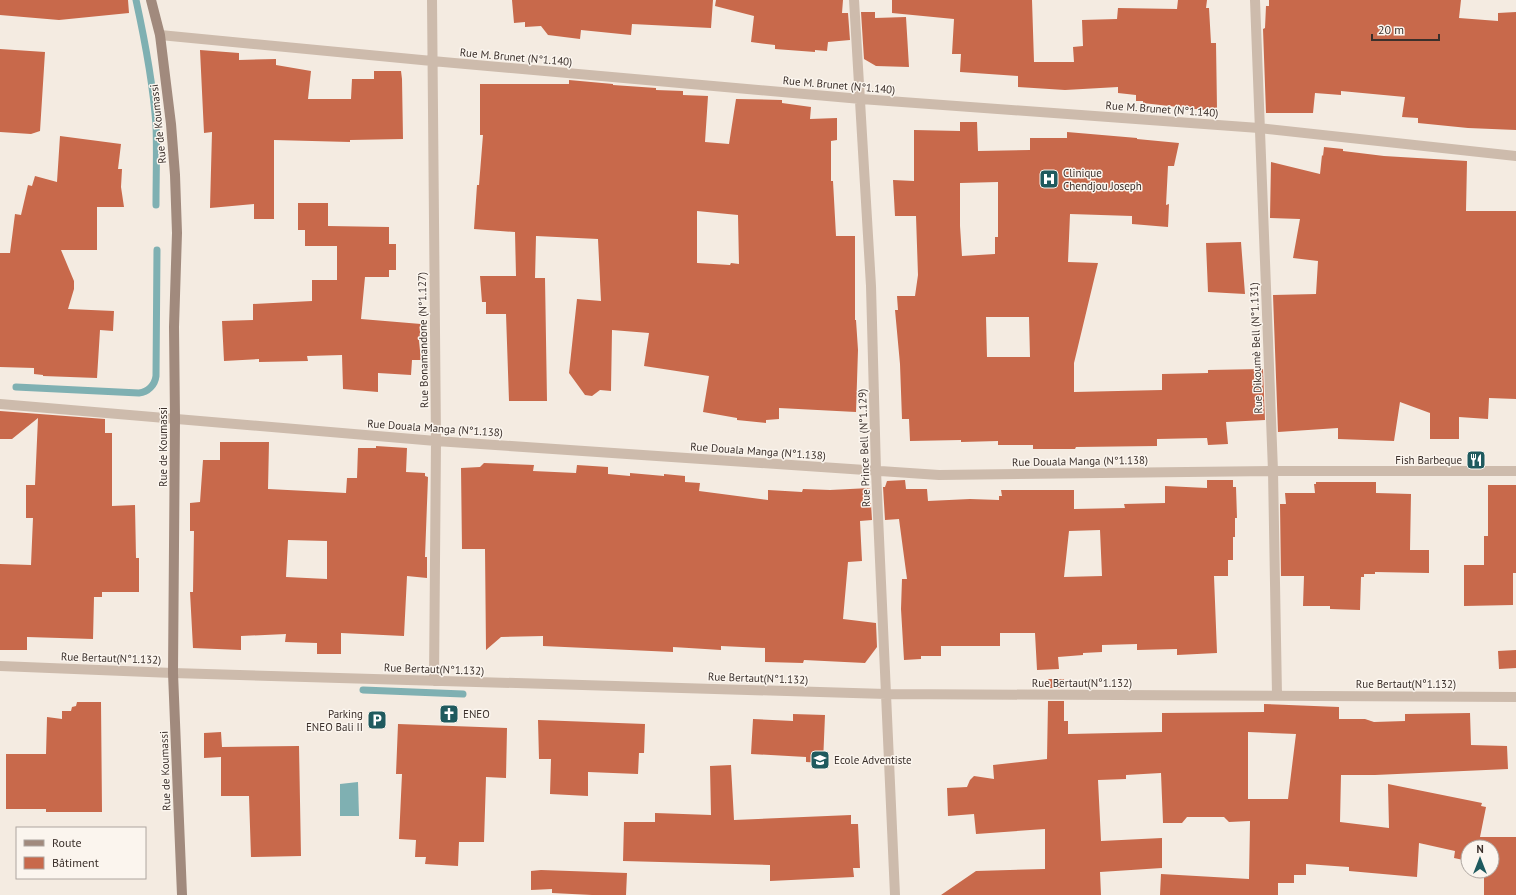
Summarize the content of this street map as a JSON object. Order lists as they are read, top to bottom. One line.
{"streets":{"main road":["Rue de Koumassi"],"street":["Rue M. Brunet (N°1.140)","Rue Bonamandone (N°1.127)","Rue Dikoumè Bell (N°1.131)","Rue Douala Manga (N°1.138)","Rue Prince Bell (N°1.129)","Rue Bertaut(N°1.132)"]},"crossings":[["Rue M. Brunet (N°1.140)","Rue de Koumassi"],["Rue M. Brunet (N°1.140)","Rue Bonamandone (N°1.127)"],["Rue M. Brunet (N°1.140)","Rue Dikoumè Bell (N°1.131)"],["Rue M. Brunet (N°1.140)","Rue Prince Bell (N°1.129)"],["Rue de Koumassi","Rue Douala Manga (N°1.138)"],["Rue de Koumassi","Rue Bertaut(N°1.132)"],["Rue Bonamandone (N°1.127)","Rue Douala Manga (N°1.138)"],["Rue Bonamandone (N°1.127)","Rue Bertaut(N°1.132)"],["Rue Dikoumè Bell (N°1.131)","Rue Douala Manga (N°1.138)"],["Rue Dikoumè Bell (N°1.131)","Rue Bertaut(N°1.132)"],["Rue Douala Manga (N°1.138)","Rue Prince Bell (N°1.129)"],["Rue Prince Bell (N°1.129)","Rue Bertaut(N°1.132)"]],"places":{"hospital":["Clinique Chendjou Joseph"],"restaurant":["Fish Barbeque"],"church":["ENEO"],"parking":["Parking ENEO Bali II"],"school or university":["Ecole Adventiste"]},"legend":["Route","Bâtiment"],"scale_bar":"20 m","north":"top"}
